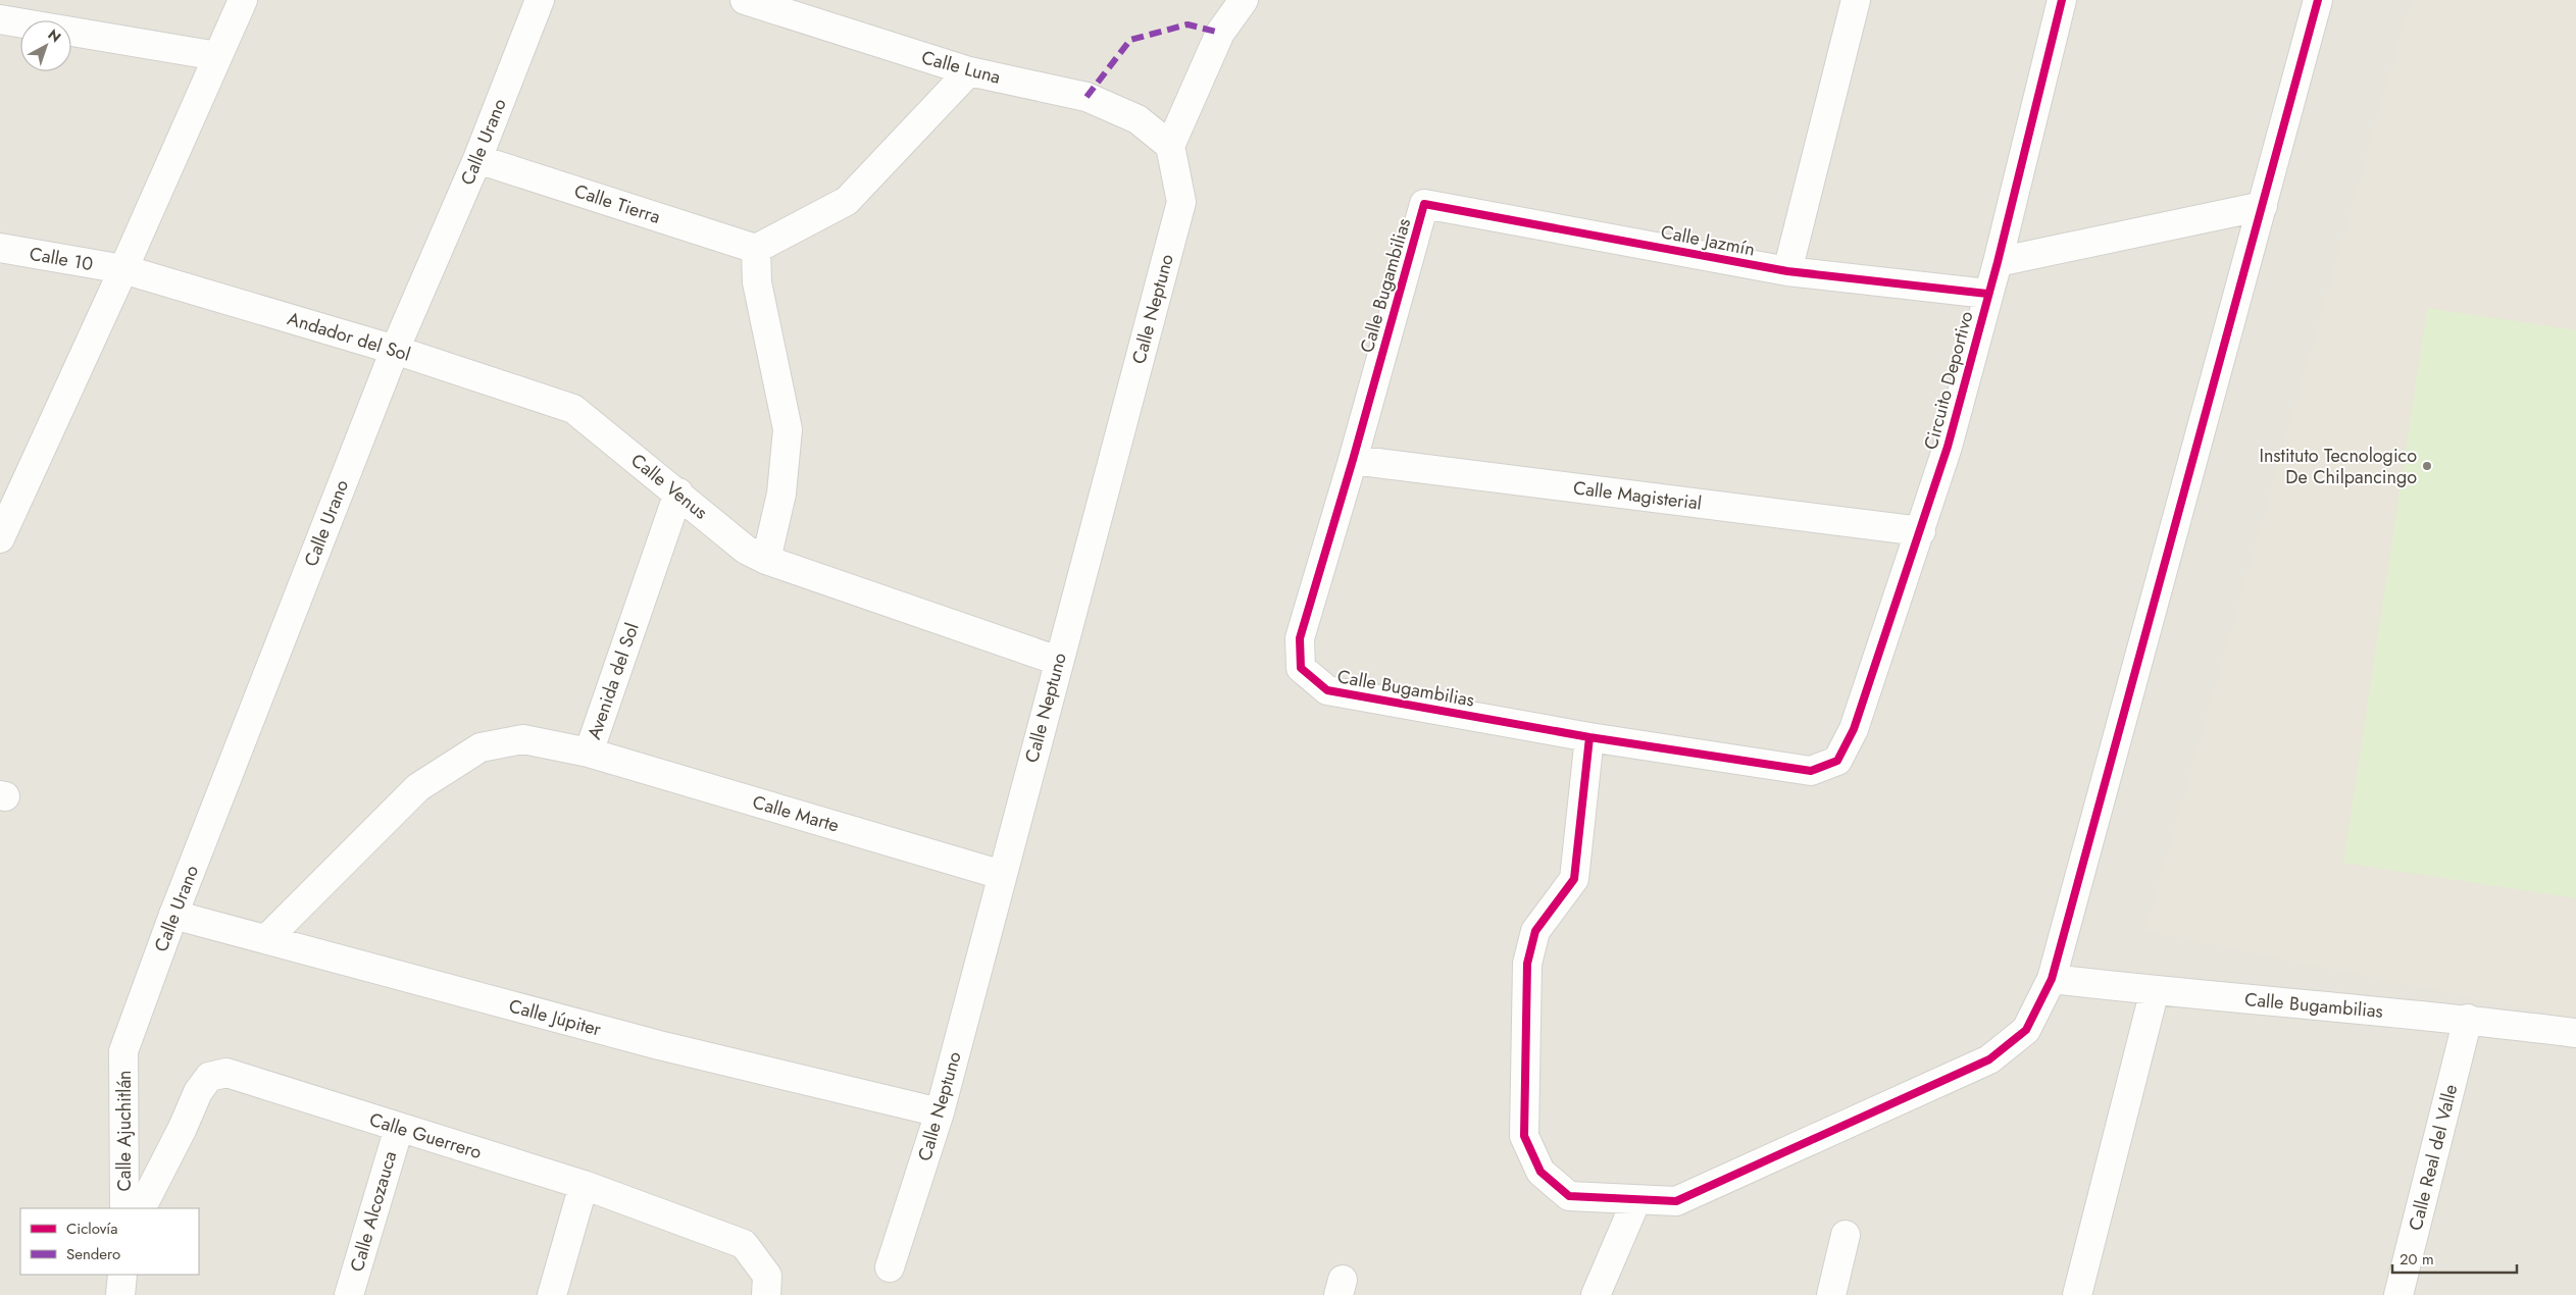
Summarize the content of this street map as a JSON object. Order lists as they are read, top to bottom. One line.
{"streets":{"street":["Calle Luna","Calle Urano","Calle Tierra","Calle Jazmín","Calle 10","Calle Bugambilias","Calle Neptuno","Andador del Sol","Circuito Deportivo","Calle Venus","Calle Magisterial","Avenida del Sol","Calle Marte","Calle Júpiter","Calle Ajuchitlán","Calle Guerrero","Calle Real del Valle","Calle Alcozauca"]},"crossings":[["Calle Luna","Calle Neptuno"],["Calle Urano","Calle Tierra"],["Calle Urano","Andador del Sol"],["Calle Urano","Calle Júpiter"],["Calle Urano","Calle Ajuchitlán"],["Calle Jazmín","Calle Bugambilias"],["Calle Jazmín","Circuito Deportivo"],["Calle 10","Andador del Sol"],["Calle Bugambilias","Circuito Deportivo"],["Calle Bugambilias","Calle Magisterial"],["Calle Bugambilias","Calle Real del Valle"],["Calle Neptuno","Calle Venus"],["Calle Neptuno","Calle Marte"],["Calle Neptuno","Calle Júpiter"],["Andador del Sol","Calle Venus"],["Circuito Deportivo","Calle Magisterial"],["Calle Venus","Avenida del Sol"],["Avenida del Sol","Calle Marte"],["Avenida del Sol","Calle Júpiter"],["Calle Guerrero","Calle Alcozauca"]],"places":["Instituto Tecnologico De Chilpancingo"],"legend":["Ciclovía","Sendero"],"scale_bar":"20 m","north":"top right"}
